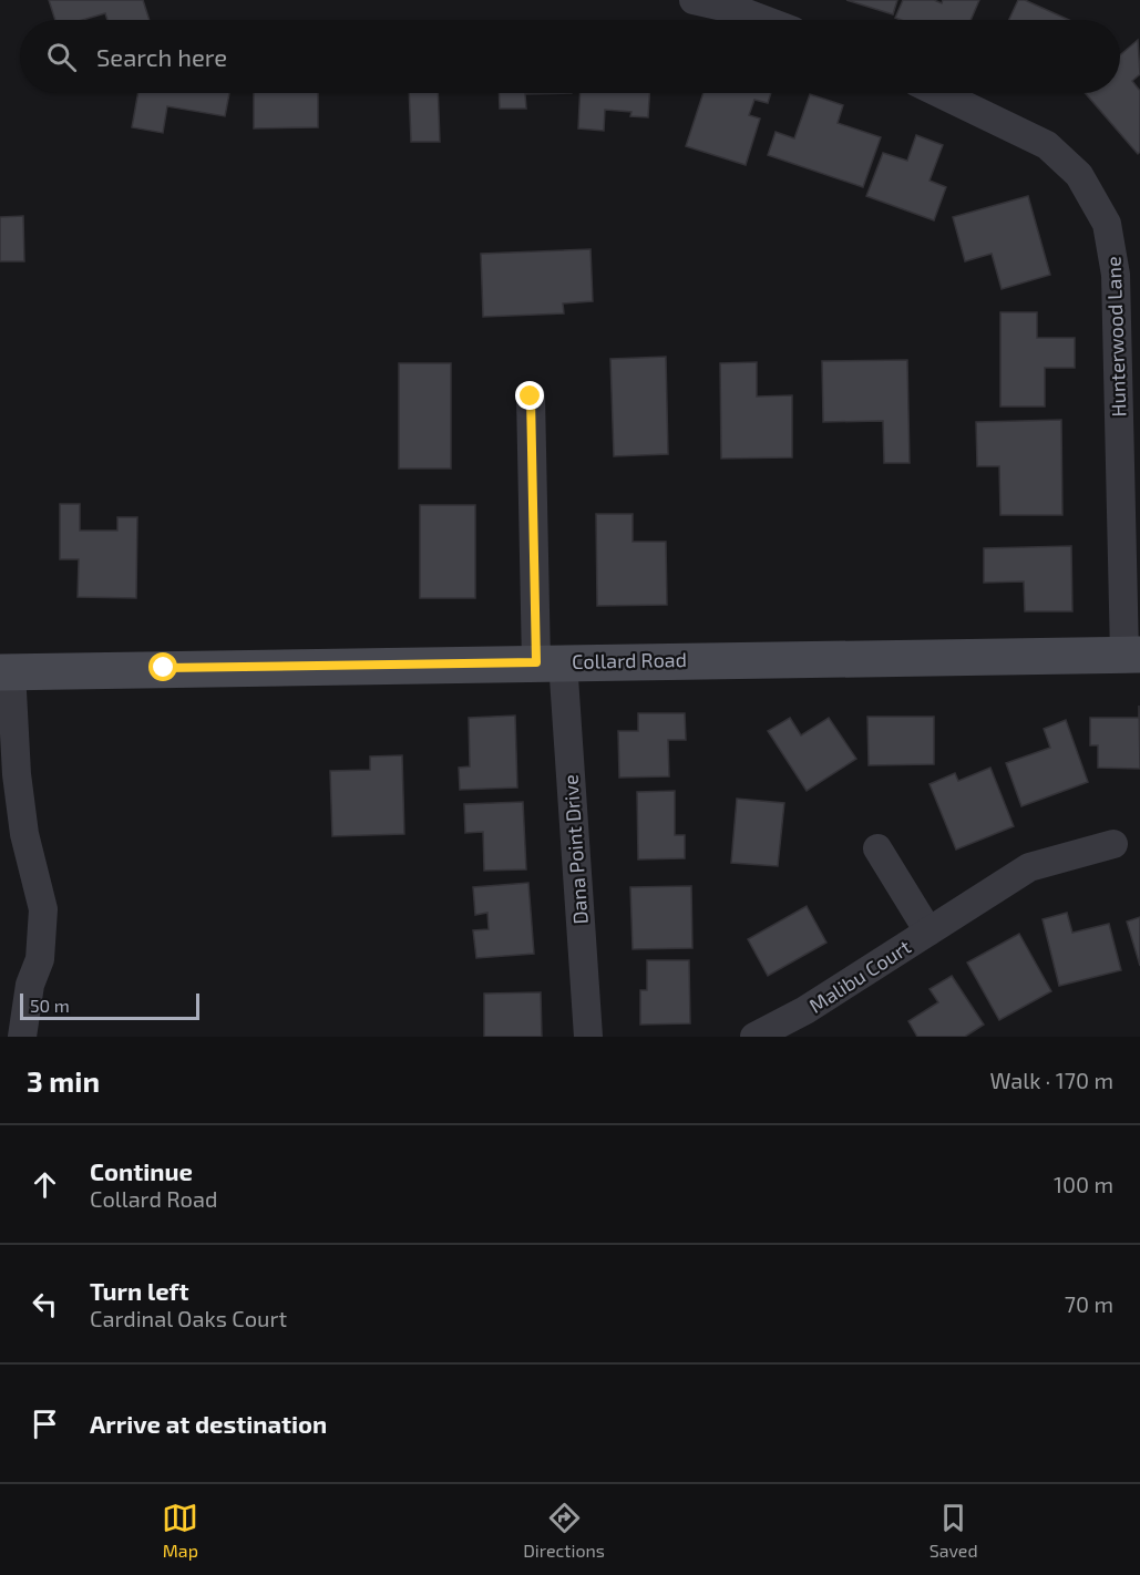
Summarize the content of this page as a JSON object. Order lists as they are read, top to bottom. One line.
{"streets":{"street":["Hunterwood Lane","Collard Road","Dana Point Drive","Malibu Court"]},"crossings":[["Hunterwood Lane","Collard Road"],["Collard Road","Dana Point Drive"]],"scale_bar":"50 m","page":{"search":"Search here","scale":"50 m","heading":["3 min","Walk · 170 m"],"list":[["Continue","Collard Road","100 m"],["Turn left","Cardinal Oaks Court","70 m"],"Arrive at destination"],"nav":["Map","Directions","Saved"]}}
